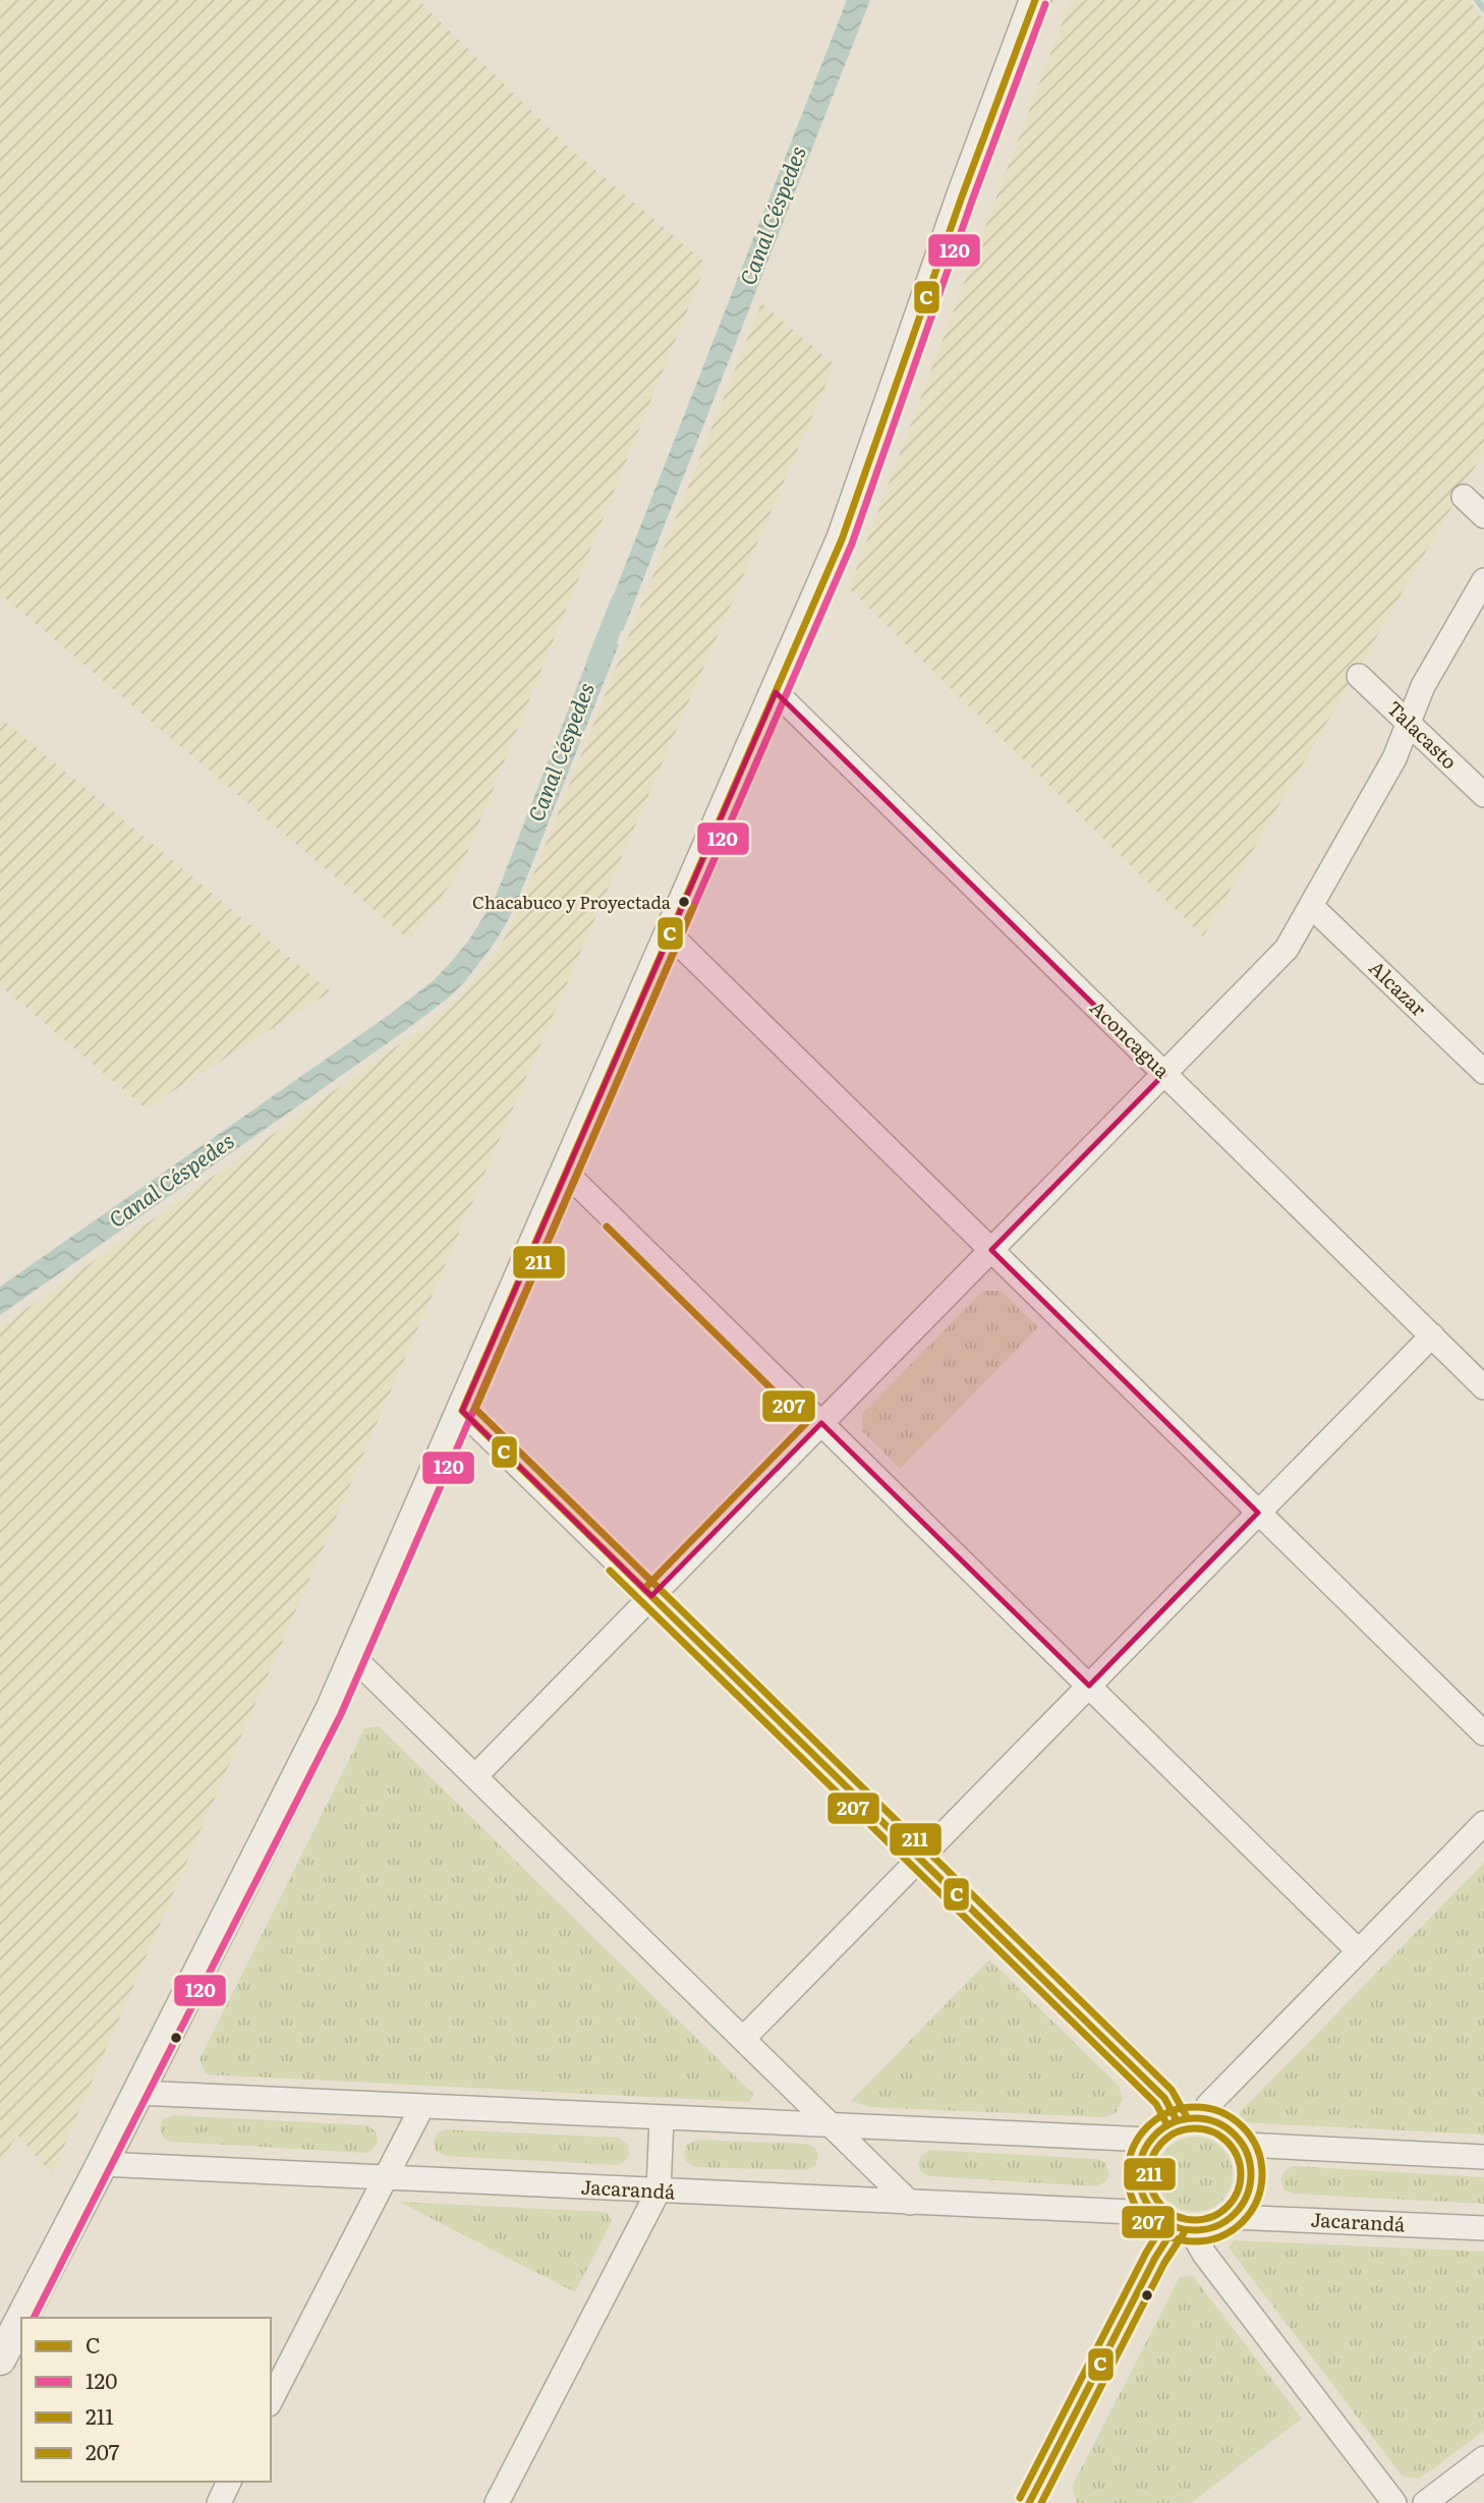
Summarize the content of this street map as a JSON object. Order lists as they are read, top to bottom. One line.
{"streets":{"street":["Talacasto","Alcazar","Aconcagua","Jacarandá"]},"water":["Canal Céspedes"],"places":["Chacabuco y Proyectada"],"lines":["transit line C","transit line 120","transit line 211","transit line 207"],"legend":["C","120","211","207"]}
